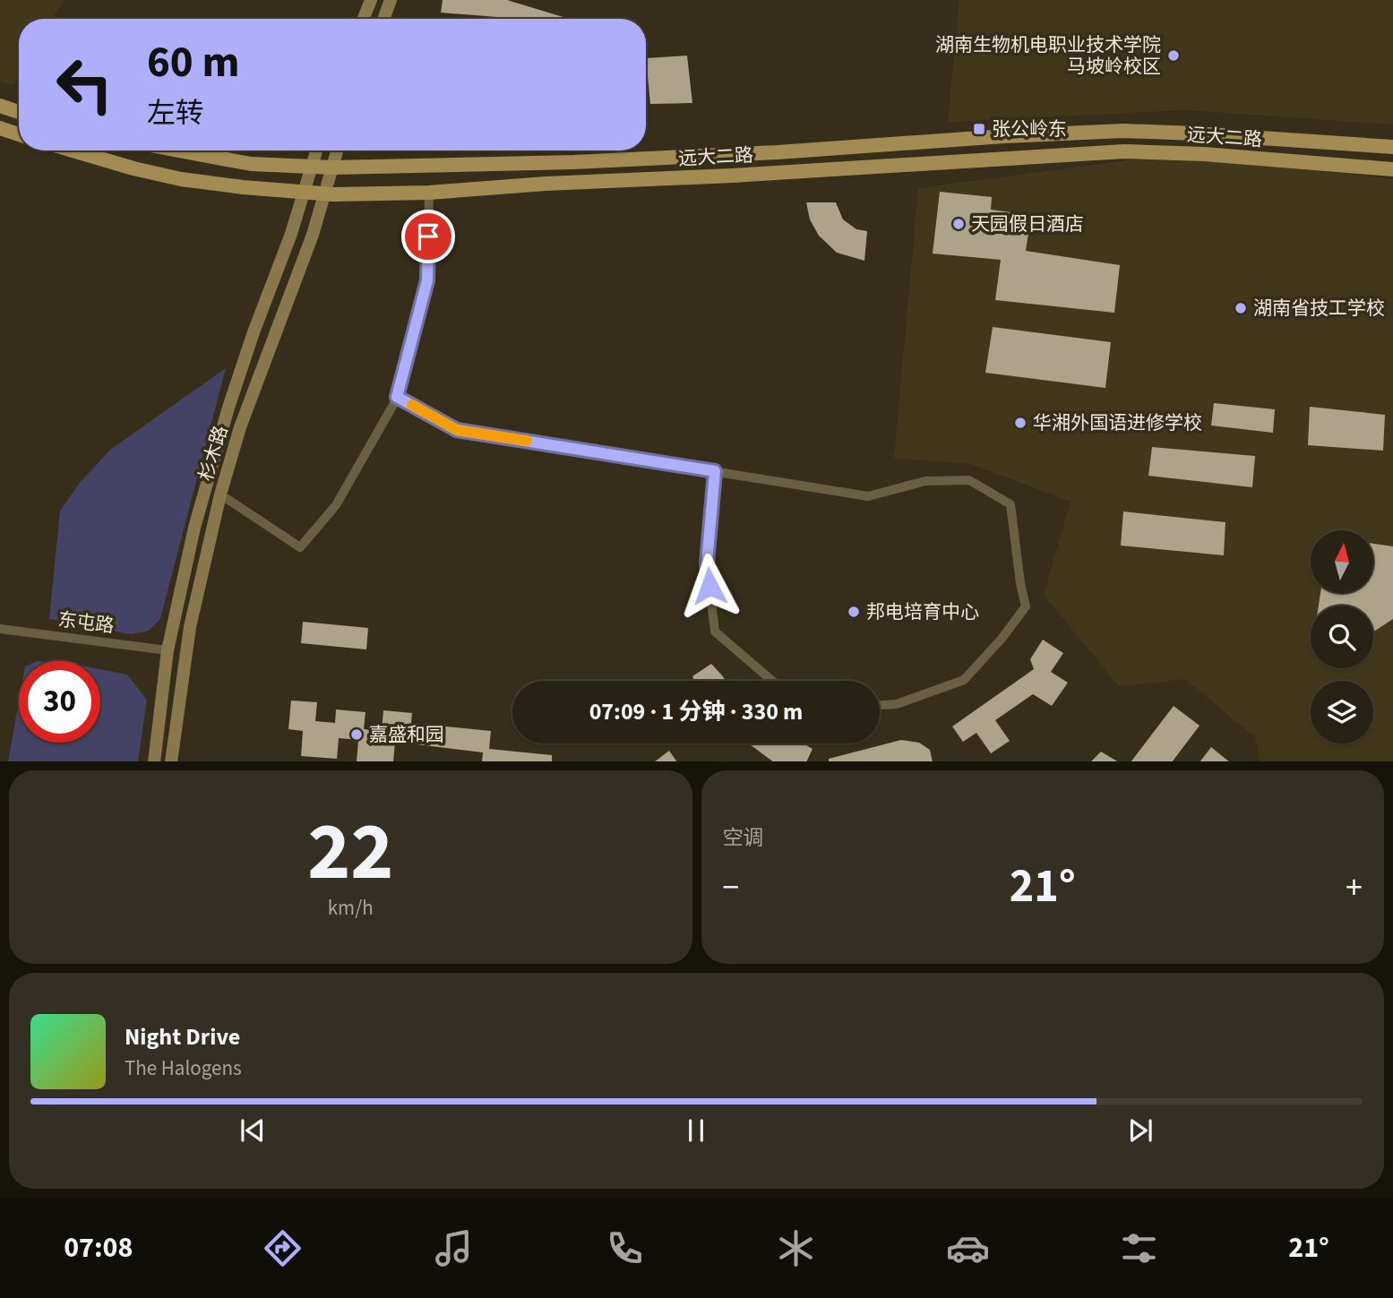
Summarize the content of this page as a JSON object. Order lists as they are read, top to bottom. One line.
{"streets":{"main road":["远大二路","杉木路"],"street":["东屯路"]},"crossings":[["远大二路","杉木路"],["杉木路","东屯路"]],"places":{"other":["湖南生物机电职业技术学院 马坡岭校区","天园假日酒店","湖南省技工学校","华湘外国语进修学校","邦电培育中心","嘉盛和园"],"transit":["张公岭东"]},"north":"top","page":{"turn":["60 m","左转"],"limit":"30","trip":"07:09 · 1 分钟 · 330 m","tile":[["22","km/h"],"空调"],"heat":["−","21°","+"],"song":["Night Drive","The Halogens"],"tabs":["07:08","21°"]}}
